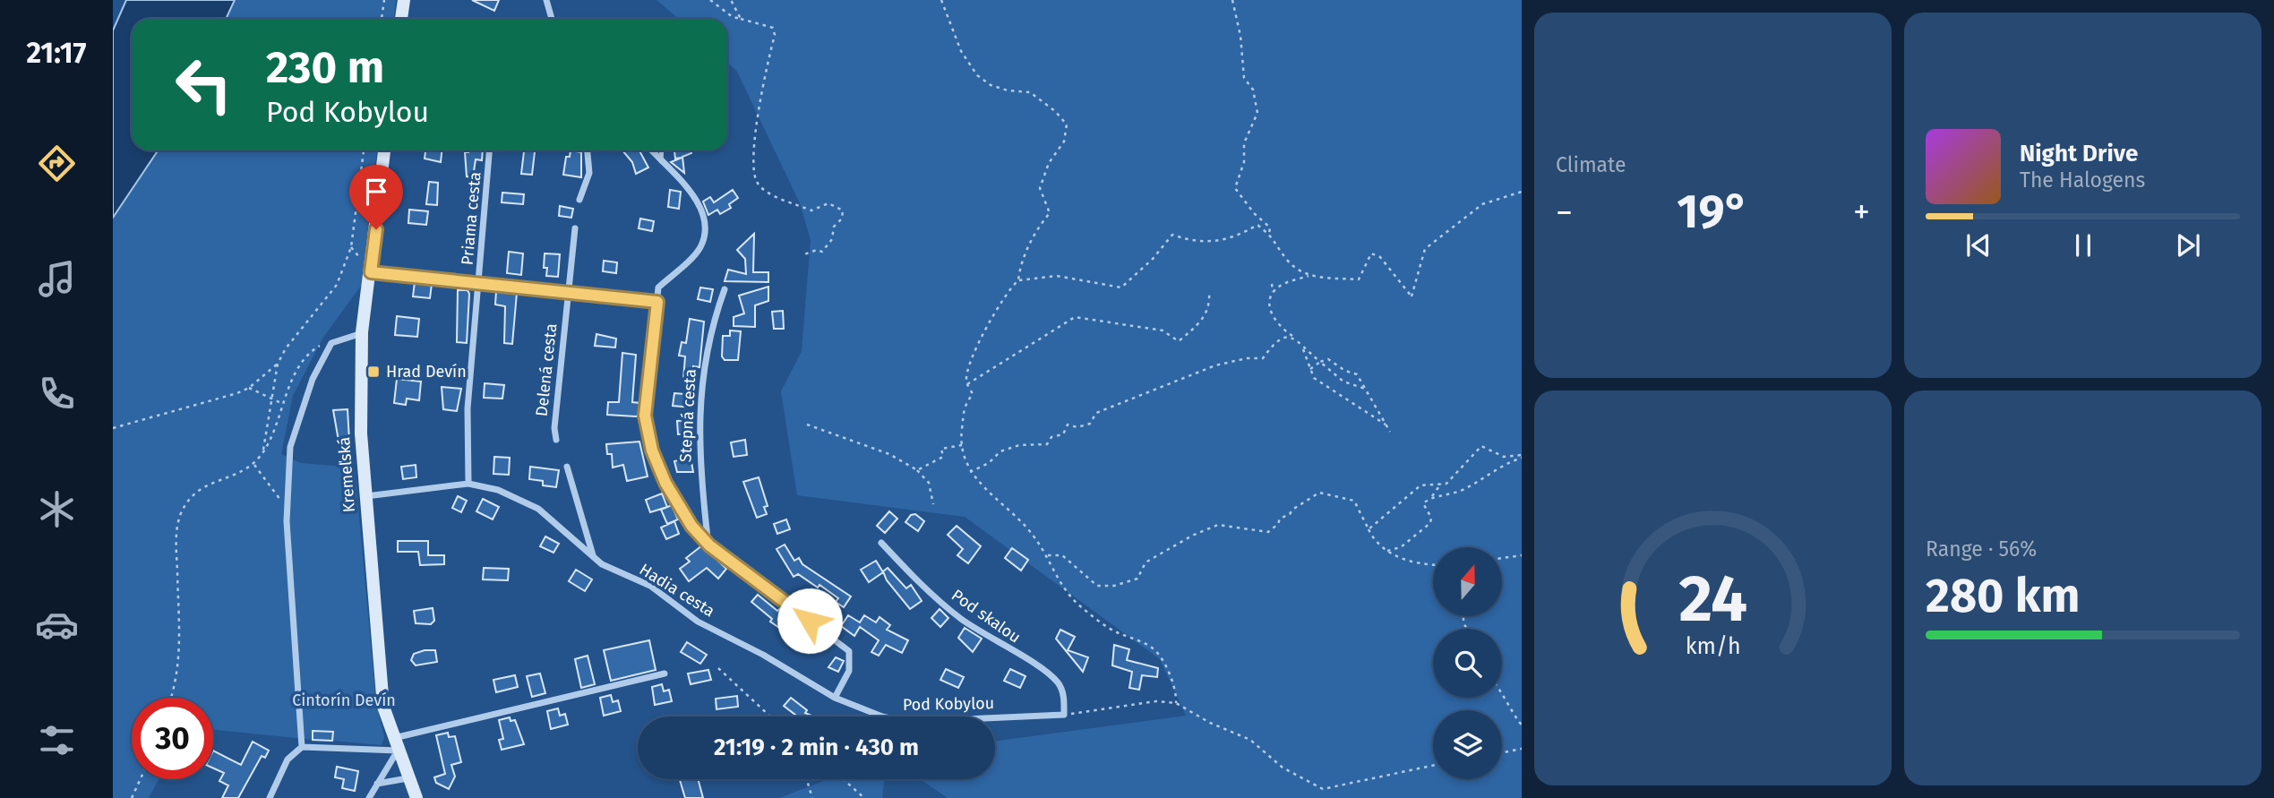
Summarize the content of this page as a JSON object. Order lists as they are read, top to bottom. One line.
{"streets":{"street":["Priama cesta","Delená cesta","Stepná cesta","Kremeľská","Hadia cesta","Pod skalou","Pod Kobylou"]},"crossings":[["Priama cesta","Hadia cesta"],["Kremeľská","Hadia cesta"],["Hadia cesta","Pod Kobylou"],["Pod skalou","Pod Kobylou"]],"parks":["Cintorín Devín"],"places":{"transit":["Hrad Devín"]},"north":"top","page":{"tabs":"21:17","tile":["Climate",["Range · 56%","280 km"]],"turn":["230 m","Pod Kobylou"],"song":["Night Drive","The Halogens"],"heat":["−","19°","+"],"limit":"30","trip":"21:19 · 2 min · 430 m","gauge":["24","km/h"]}}
